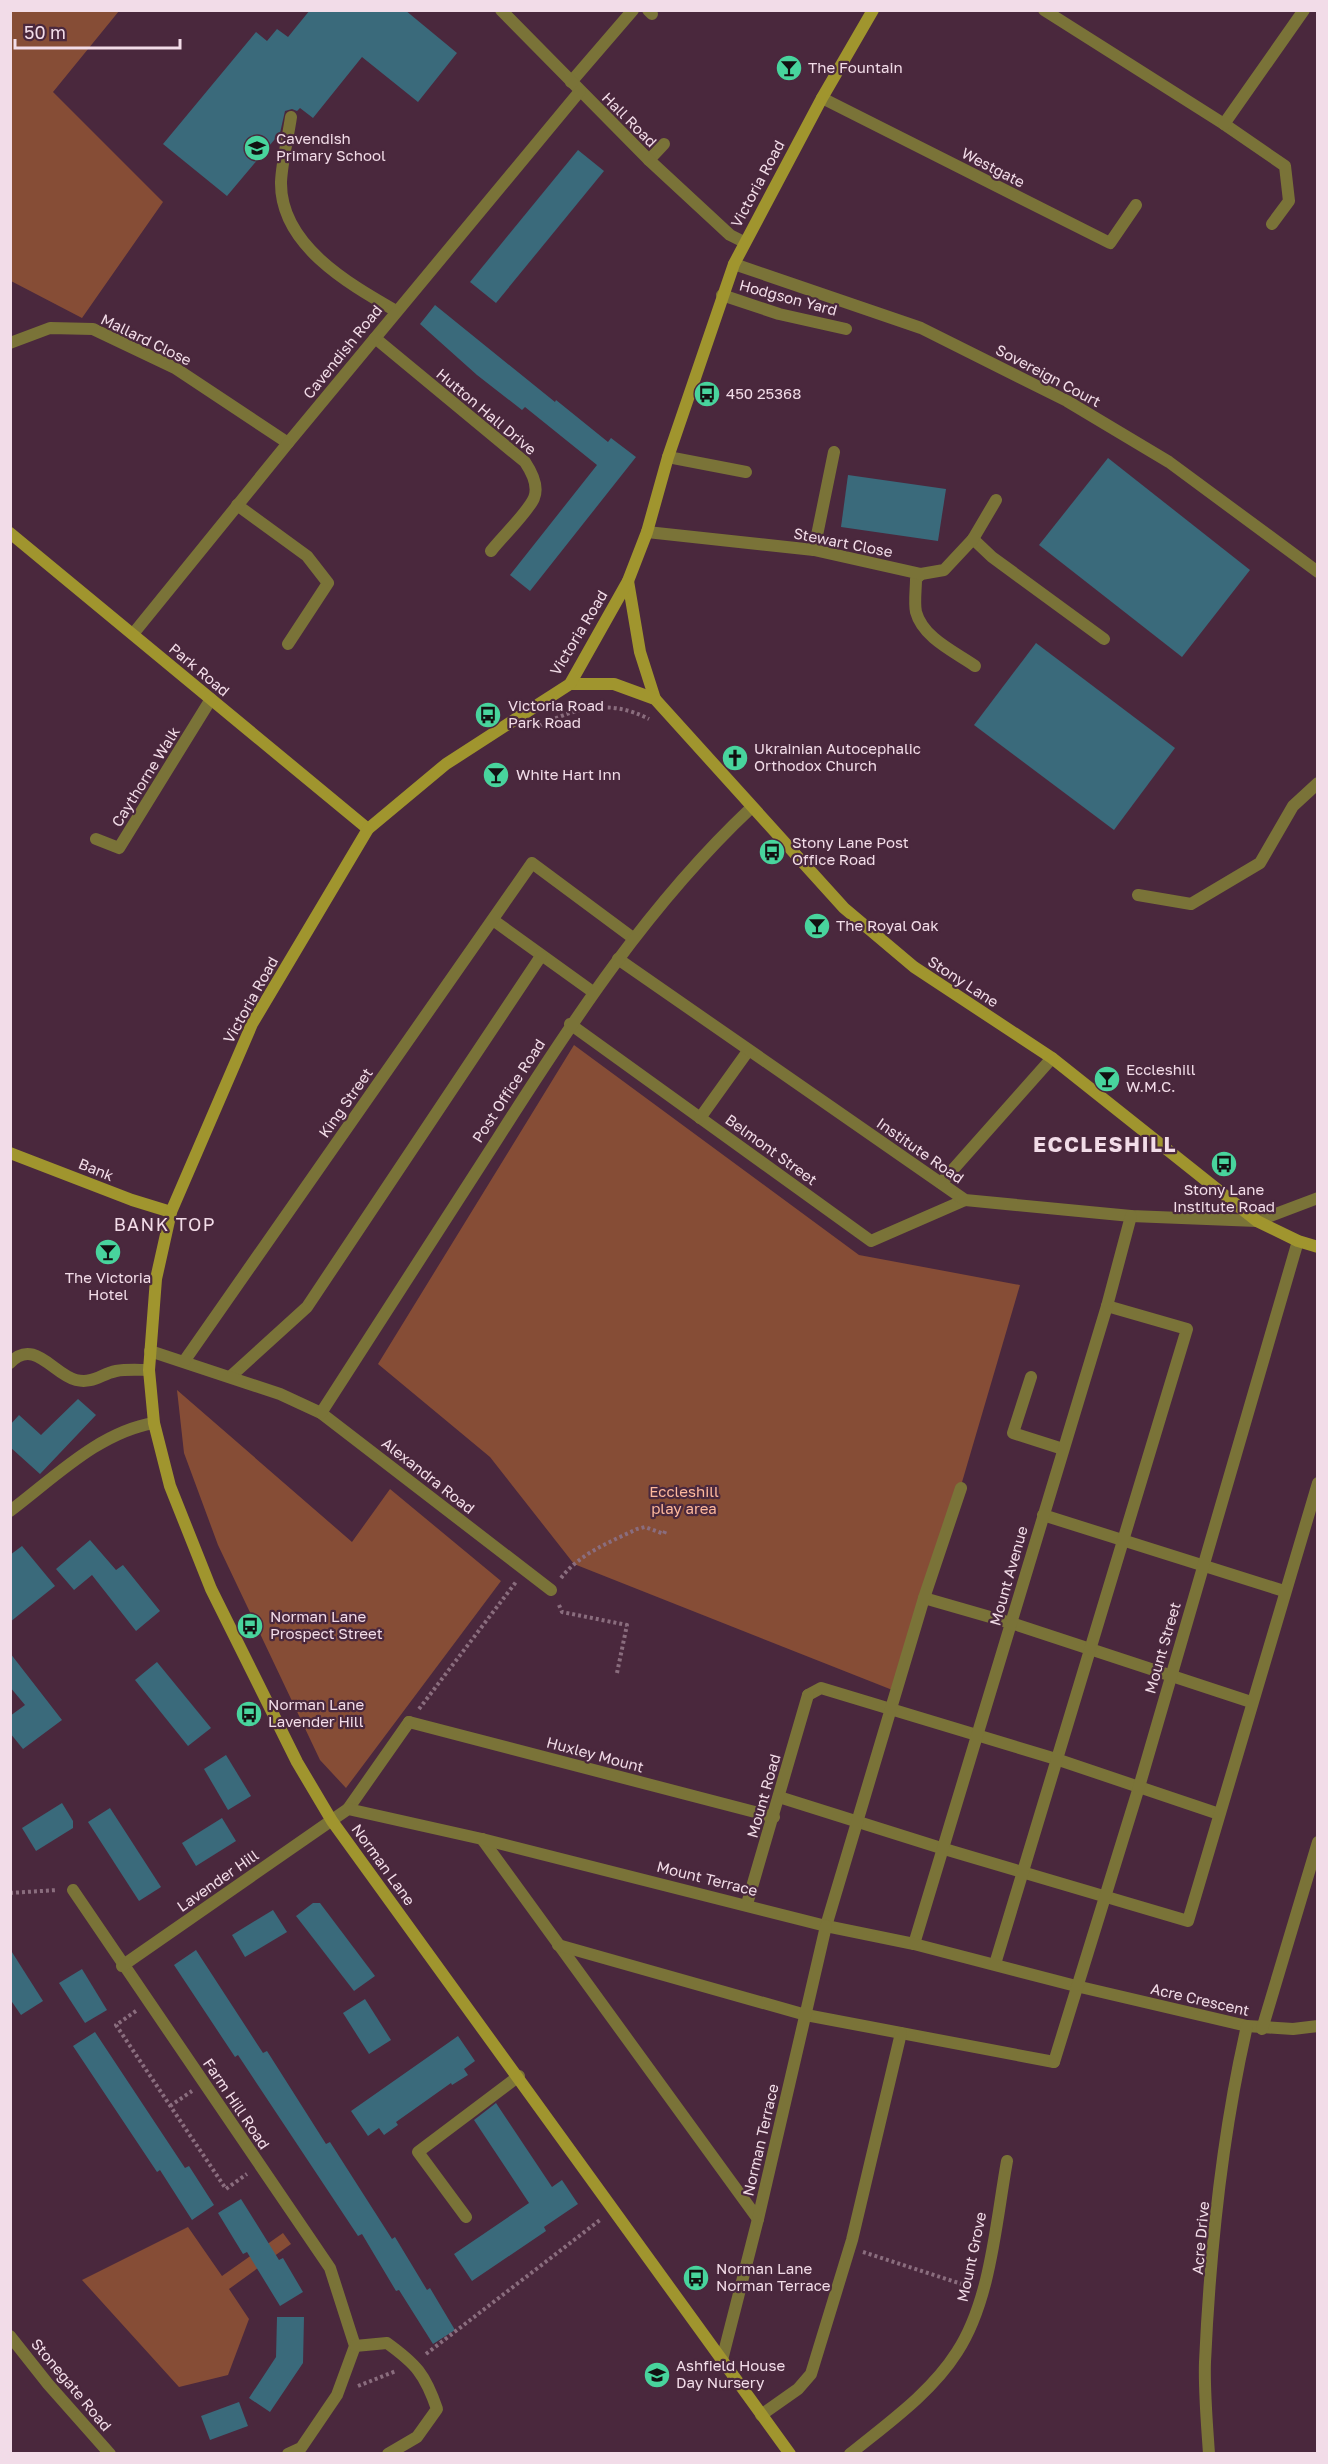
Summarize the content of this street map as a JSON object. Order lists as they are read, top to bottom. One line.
{"streets":{"street":["Hall Road","Westgate","Victoria Road","Hodgson Yard","Mallard Close","Cavendish Road","Sovereign Court","Hutton Hall Drive","Stewart Close","Park Road","Caythorne Walk","Stony Lane","Post Office Road","King Street","Belmont Street","Institute Road","Bank","Alexandra Road","Mount Avenue","Mount Street","Huxley Mount","Mount Road","Norman Lane","Mount Terrace","Lavender Hill","Acre Crescent","Farm Hill Road","Norman Terrace","Acre Drive","Mount Grove","Stonegate Road"]},"crossings":[["Hall Road","Victoria Road"],["Hall Road","Cavendish Road"],["Westgate","Victoria Road"],["Victoria Road","Hodgson Yard"],["Victoria Road","Sovereign Court"],["Victoria Road","Stewart Close"],["Victoria Road","Park Road"],["Victoria Road","Stony Lane"],["Victoria Road","Bank"],["Victoria Road","Norman Lane"],["Mallard Close","Cavendish Road"],["Cavendish Road","Hutton Hall Drive"],["Cavendish Road","Park Road"],["Park Road","Caythorne Walk"],["Stony Lane","Post Office Road"],["Stony Lane","Institute Road"],["Stony Lane","Mount Street"],["Post Office Road","King Street"],["Post Office Road","Belmont Street"],["Post Office Road","Institute Road"],["Post Office Road","Alexandra Road"],["King Street","Alexandra Road"],["Belmont Street","Institute Road"],["Institute Road","Mount Avenue"],["Bank","Norman Lane"],["Alexandra Road","Norman Lane"],["Mount Avenue","Mount Terrace"],["Mount Street","Mount Terrace"],["Mount Street","Acre Crescent"],["Huxley Mount","Mount Road"],["Mount Road","Mount Terrace"],["Mount Road","Norman Terrace"],["Norman Lane","Lavender Hill"],["Norman Lane","Norman Terrace"],["Mount Terrace","Acre Crescent"],["Mount Terrace","Norman Terrace"],["Lavender Hill","Farm Hill Road"],["Acre Crescent","Acre Drive"]],"districts":["ECCLESHILL","BANK TOP"],"parks":["Eccleshill play area"],"places":{"bar":["The Fountain","White Hart Inn","The Royal Oak","Eccleshill W.M.C.","The Victoria Hotel"],"school or university":["Cavendish Primary School","Ashfield House Day Nursery"],"bus stop":["450 25368","Victoria Road Park Road","Stony Lane Post Office Road","Stony Lane Institute Road","Norman Lane Prospect Street","Norman Lane Lavender Hill","Norman Lane Norman Terrace"],"church":["Ukrainian Autocephalic Orthodox Church"]},"scale_bar":"50 m"}
